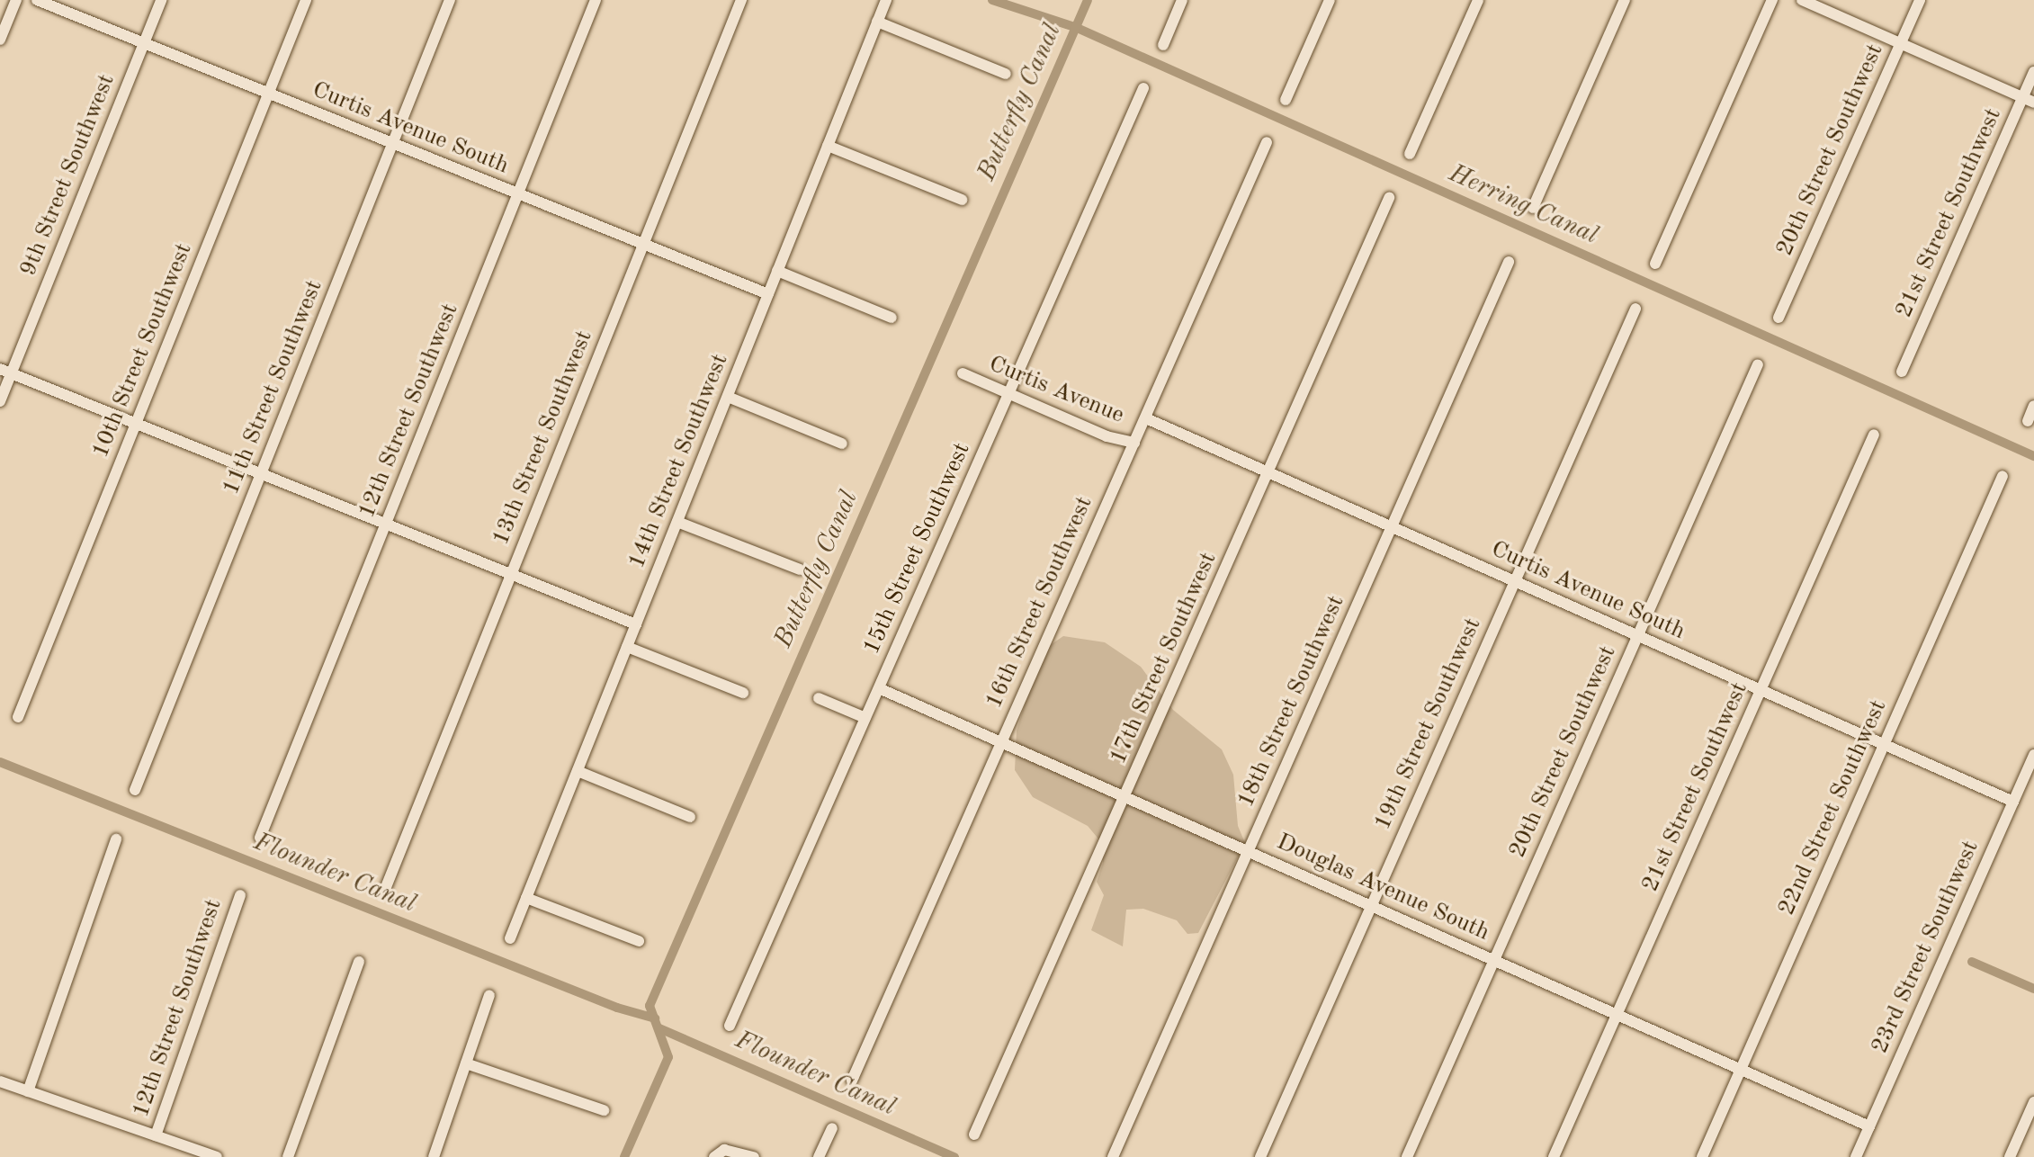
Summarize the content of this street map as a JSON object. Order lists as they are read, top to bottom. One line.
{"streets":{"street":["Curtis Avenue South","20th Street Southwest","9th Street Southwest","21st Street Southwest","10th Street Southwest","11th Street Southwest","Curtis Avenue","12th Street Southwest","13th Street Southwest","14th Street Southwest","15th Street Southwest","16th Street Southwest","17th Street Southwest","18th Street Southwest","19th Street Southwest","22nd Street Southwest","Douglas Avenue South","23rd Street Southwest"]},"crossings":[["Curtis Avenue South","20th Street Southwest"],["Curtis Avenue South","9th Street Southwest"],["Curtis Avenue South","21st Street Southwest"],["Curtis Avenue South","10th Street Southwest"],["Curtis Avenue South","11th Street Southwest"],["Curtis Avenue South","12th Street Southwest"],["Curtis Avenue South","13th Street Southwest"],["Curtis Avenue South","14th Street Southwest"],["Curtis Avenue South","16th Street Southwest"],["Curtis Avenue South","17th Street Southwest"],["Curtis Avenue South","18th Street Southwest"],["Curtis Avenue South","19th Street Southwest"],["Curtis Avenue South","22nd Street Southwest"],["Curtis Avenue South","23rd Street Southwest"],["20th Street Southwest","Douglas Avenue South"],["21st Street Southwest","Douglas Avenue South"],["Curtis Avenue","15th Street Southwest"],["Curtis Avenue","16th Street Southwest"],["15th Street Southwest","Douglas Avenue South"],["16th Street Southwest","Douglas Avenue South"],["17th Street Southwest","Douglas Avenue South"],["18th Street Southwest","Douglas Avenue South"],["19th Street Southwest","Douglas Avenue South"],["22nd Street Southwest","Douglas Avenue South"],["Douglas Avenue South","23rd Street Southwest"]],"water":["Butterfly Canal","Herring Canal","Flounder Canal"]}
